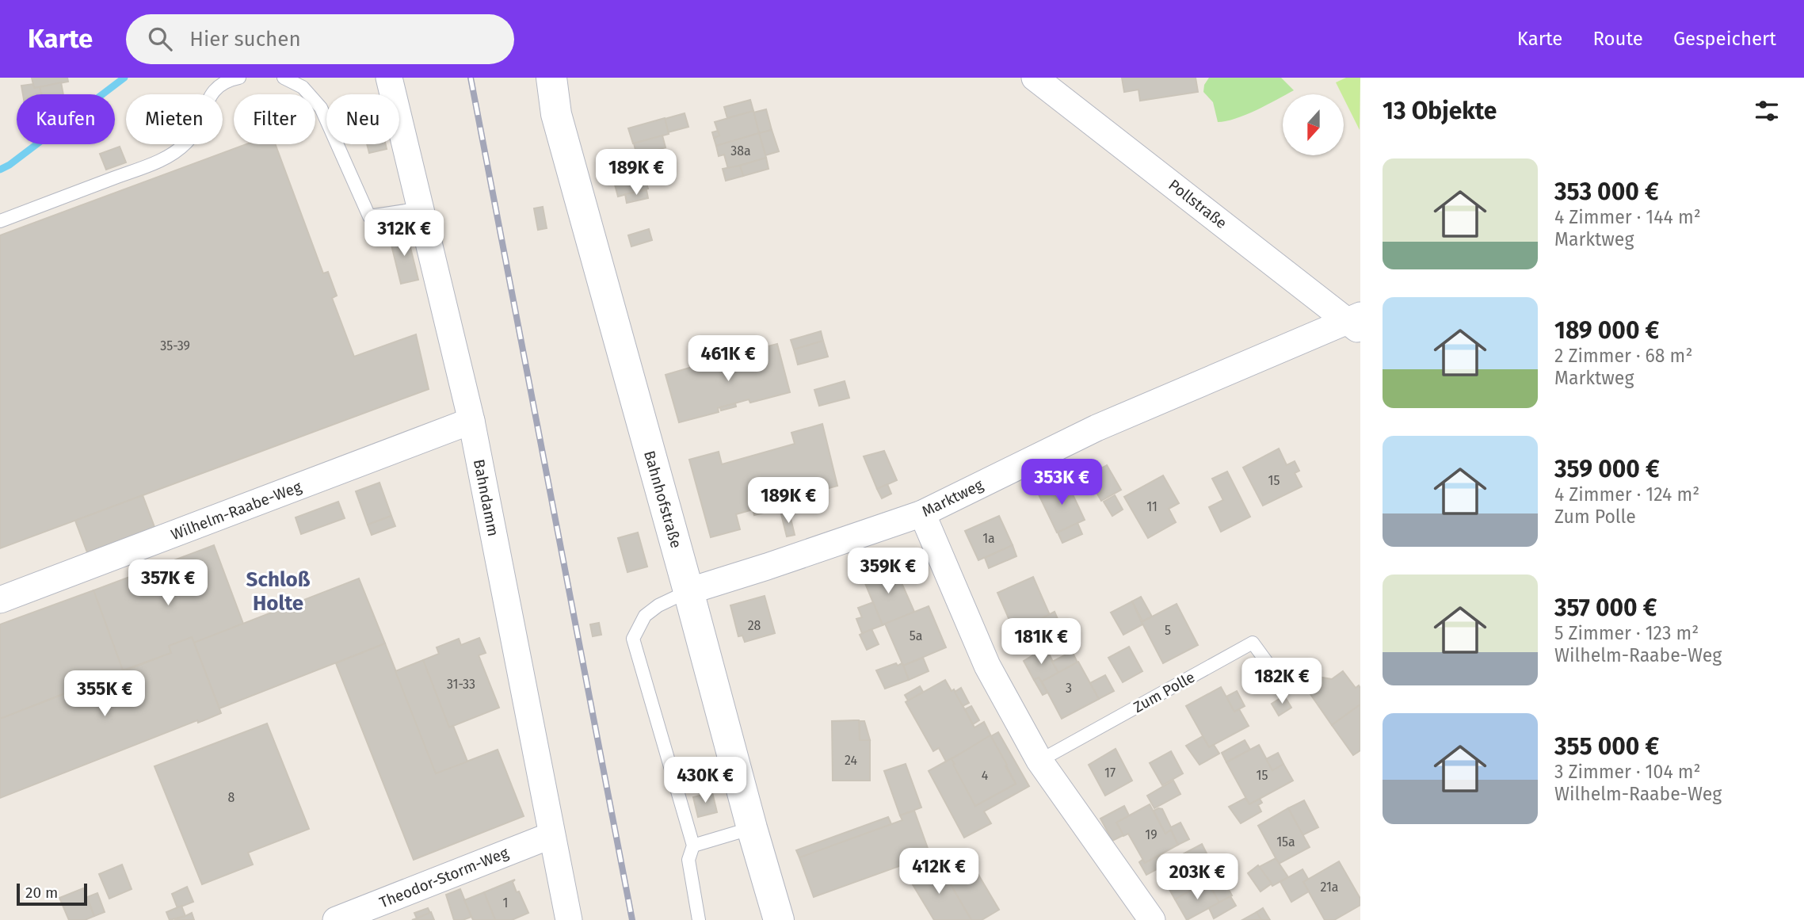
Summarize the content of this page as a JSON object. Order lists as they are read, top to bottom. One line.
{"streets":{"street":["Pollstraße","Bahndamm","Marktweg","Bahnhofstraße","Wilhelm-Raabe-Weg","Theodor-Storm-Weg"],"lane":["Zum Polle"]},"crossings":[["Pollstraße","Marktweg"],["Bahndamm","Wilhelm-Raabe-Weg"],["Bahndamm","Theodor-Storm-Weg"],["Marktweg","Bahnhofstraße"]],"districts":["Schloß Holte"],"house_numbers":["38a","35-39","15","11","1a","28","5","5a","31-33","3","24","17","4","15","8","19","15a","21a","1"],"scale_bar":"20 m","north":"bottom","page":{"header":"Karte","search":"Hier suchen","nav":["Karte","Route","Gespeichert"],"heading":"13 Objekte","chip":["Kaufen","Mieten","Filter","Neu"],"list":[{"name":"353 000 €","note":"4 Zimmer · 144 m² · Marktweg"},{"name":"189 000 €","note":"2 Zimmer · 68 m² · Marktweg"},{"name":"359 000 €","note":"4 Zimmer · 124 m² · Zum Polle"},{"name":"357 000 €","note":"5 Zimmer · 123 m² · Wilhelm-Raabe-Weg"},{"name":"355 000 €","note":"3 Zimmer · 104 m² · Wilhelm-Raabe-Weg"}],"price":["189K €","312K €","461K €","353K €","189K €","359K €","357K €","181K €","182K €","355K €","430K €","412K €","203K €"],"scale":"20 m"}}
